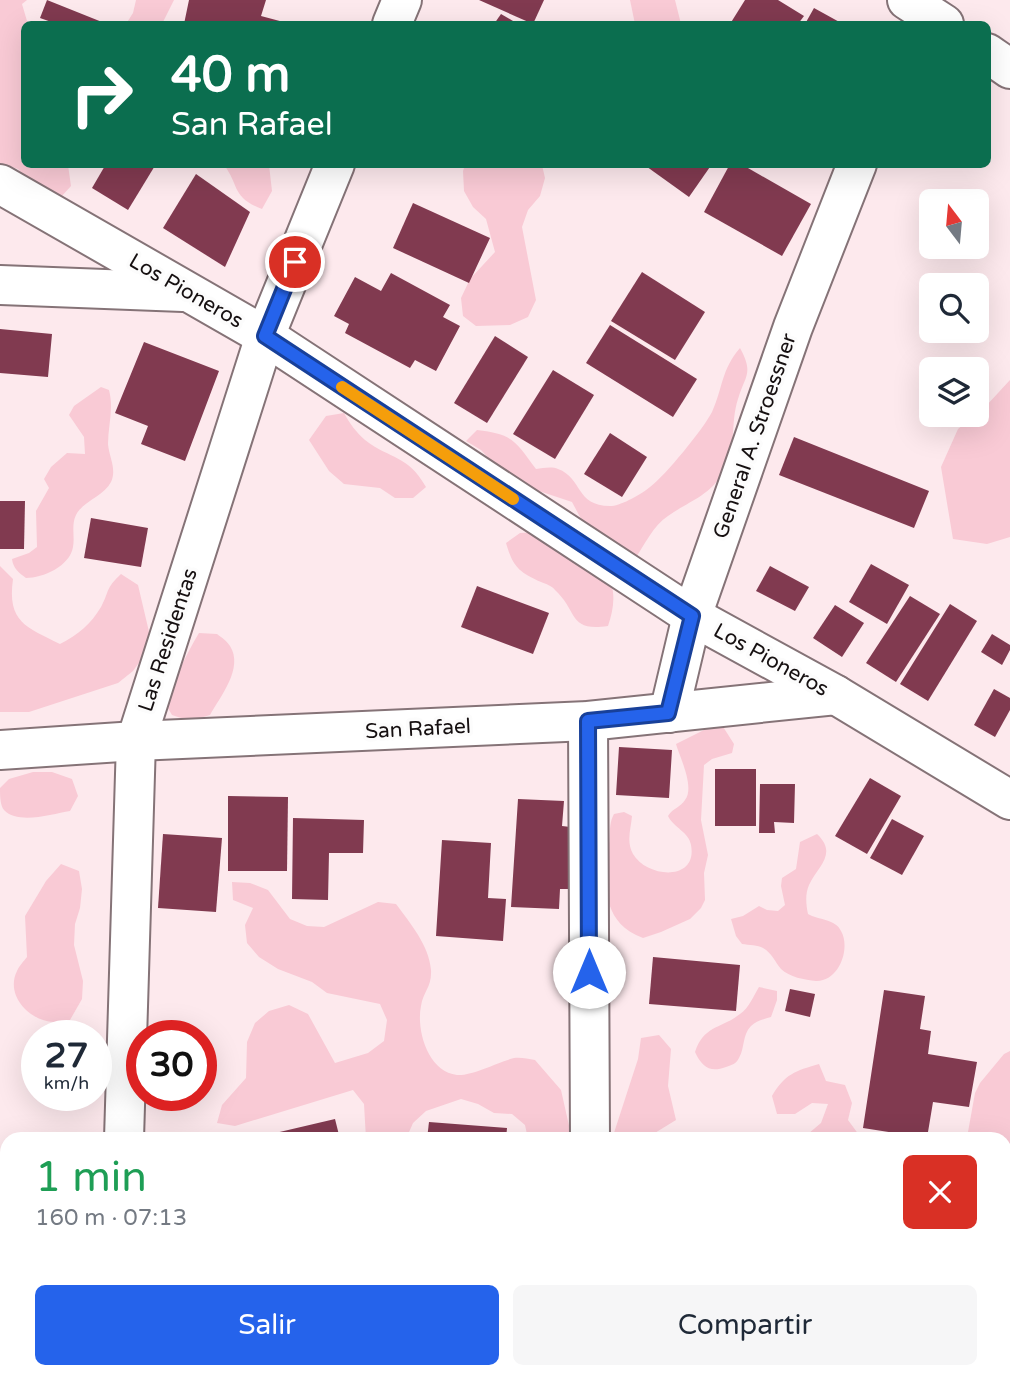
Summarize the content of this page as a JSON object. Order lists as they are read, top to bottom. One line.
{"streets":{"street":["Los Pioneros","General A. Stroessner","Las Residentas","San Rafael"]},"crossings":[["Los Pioneros","General A. Stroessner"],["Los Pioneros","Las Residentas"],["Los Pioneros","San Rafael"],["General A. Stroessner","San Rafael"],["Las Residentas","San Rafael"]],"north":"top","page":{"turn":["40 m","San Rafael"],"speed":"27 km/h","limit":"30","heading":["1 min","160 m · 07:13"],"buttons":["Salir","Compartir"]}}
